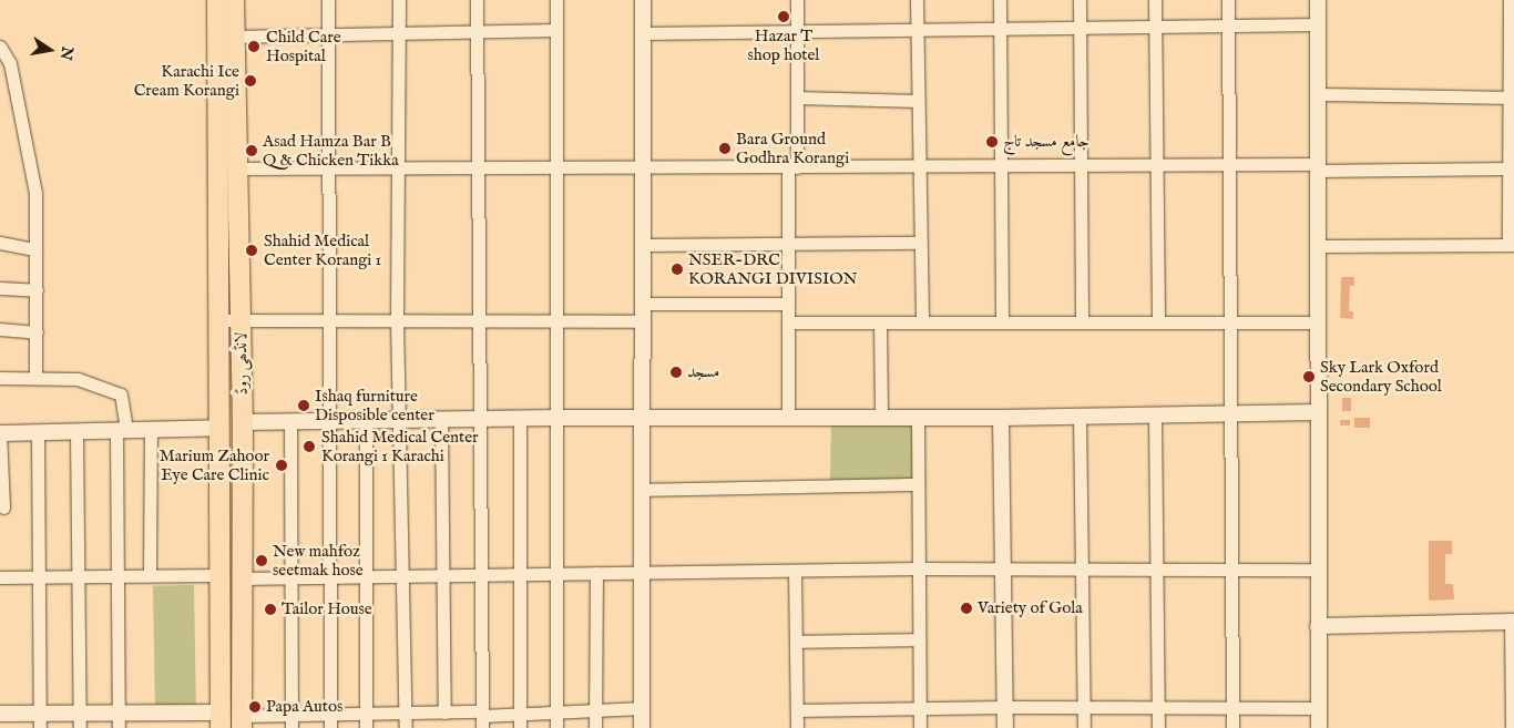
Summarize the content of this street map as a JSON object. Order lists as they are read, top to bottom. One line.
{"streets":{"main road":["لانڈھی روڈ"]},"places":["Hazar T shop hotel","Child Care Hospital","Karachi Ice Cream Korangi","جامع مسجد تاج","Bara Ground Godhra Korangi","Asad Hamza Bar B Q & Chicken Tikka","Shahid Medical Center Korangi 1","NSER-DRC KORANGI DIVISION","مسجد","Sky Lark Oxford Secondary School","Ishaq furniture Disposible center","Shahid Medical Center Korangi 1 Karachi","Marium Zahoor Eye Care Clinic","New mahfoz seetmak hose","Variety of Gola","Tailor House","Papa Autos"],"north":"right"}
